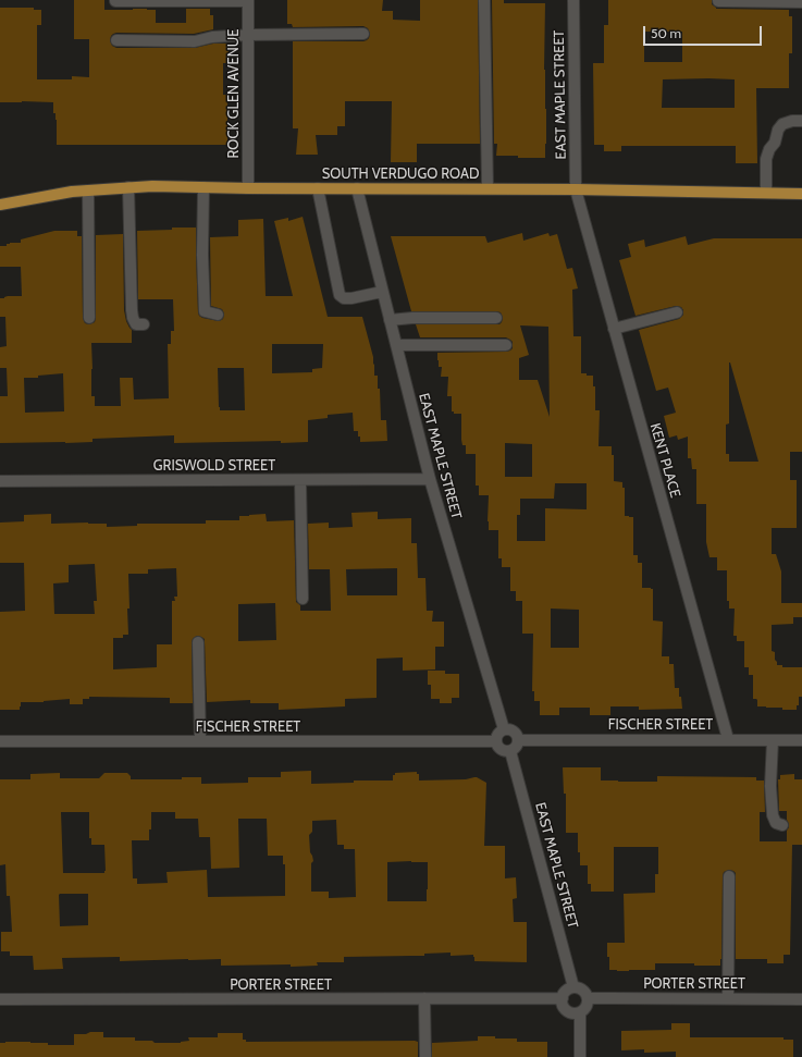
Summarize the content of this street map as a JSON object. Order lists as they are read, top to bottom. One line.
{"streets":{"main road":["SOUTH VERDUGO ROAD"],"street":["ROCK GLEN AVENUE","EAST MAPLE STREET","KENT PLACE","GRISWOLD STREET","FISCHER STREET","PORTER STREET"]},"crossings":[["ROCK GLEN AVENUE","SOUTH VERDUGO ROAD"],["EAST MAPLE STREET","SOUTH VERDUGO ROAD"],["EAST MAPLE STREET","KENT PLACE"],["EAST MAPLE STREET","GRISWOLD STREET"],["EAST MAPLE STREET","FISCHER STREET"],["EAST MAPLE STREET","PORTER STREET"],["SOUTH VERDUGO ROAD","KENT PLACE"],["KENT PLACE","FISCHER STREET"]],"scale_bar":"50 m"}
